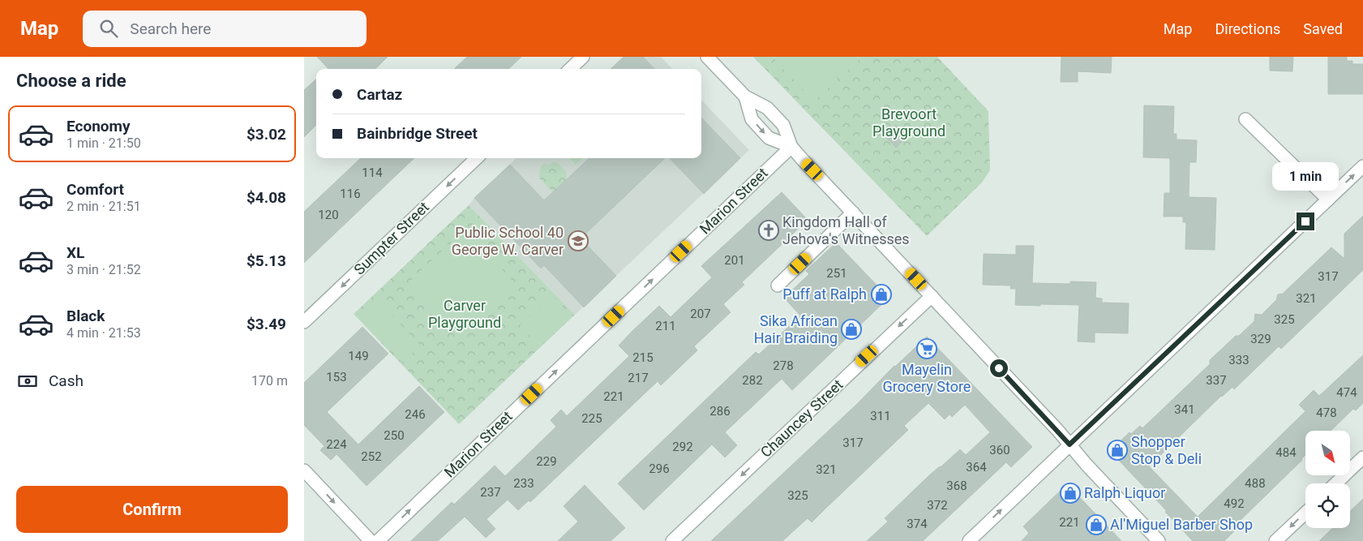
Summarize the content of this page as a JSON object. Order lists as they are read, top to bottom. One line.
{"streets":{"street":["Marion Street","Sumpter Street","Chauncey Street"]},"one_way":["Marion Street","Sumpter Street","Chauncey Street"],"parks":["Brevoort Playground","Carver Playground"],"places":{"church":["Kingdom Hall of Jehova's Witnesses"],"school or university":["Public School 40 George W. Carver"],"shop":["Puff at Ralph","Sika African Hair Braiding","Shopper Stop & Deli","Ralph Liquor","Al'Miguel Barber Shop"],"supermarket":["Mayelin Grocery Store"]},"house_numbers":["114","116","120","201","251","317","321","207","325","211","329","149","215","333","278","153","217","282","337","474","221","341","286","478","246","311","225","250","317","224","292","360","484","252","229","364","296","321","233","488","368","237","325","492","372","221","374"],"north":"bottom right","page":{"header":"Map","search":"Search here","nav":["Map","Directions","Saved"],"heading":"Choose a ride","banner":["Cartaz","Bainbridge Street"],"list":[{"name":"Economy","note":"1 min · 21:50","value":"$3.02"},{"name":"Comfort","note":"2 min · 21:51","value":"$4.08"},{"name":"XL","note":"3 min · 21:52","value":"$5.13"},{"name":"Black","note":"4 min · 21:53","value":"$3.49"}],"bubble":"1 min","pay":["Cash","170 m"],"buttons":"Confirm"}}
